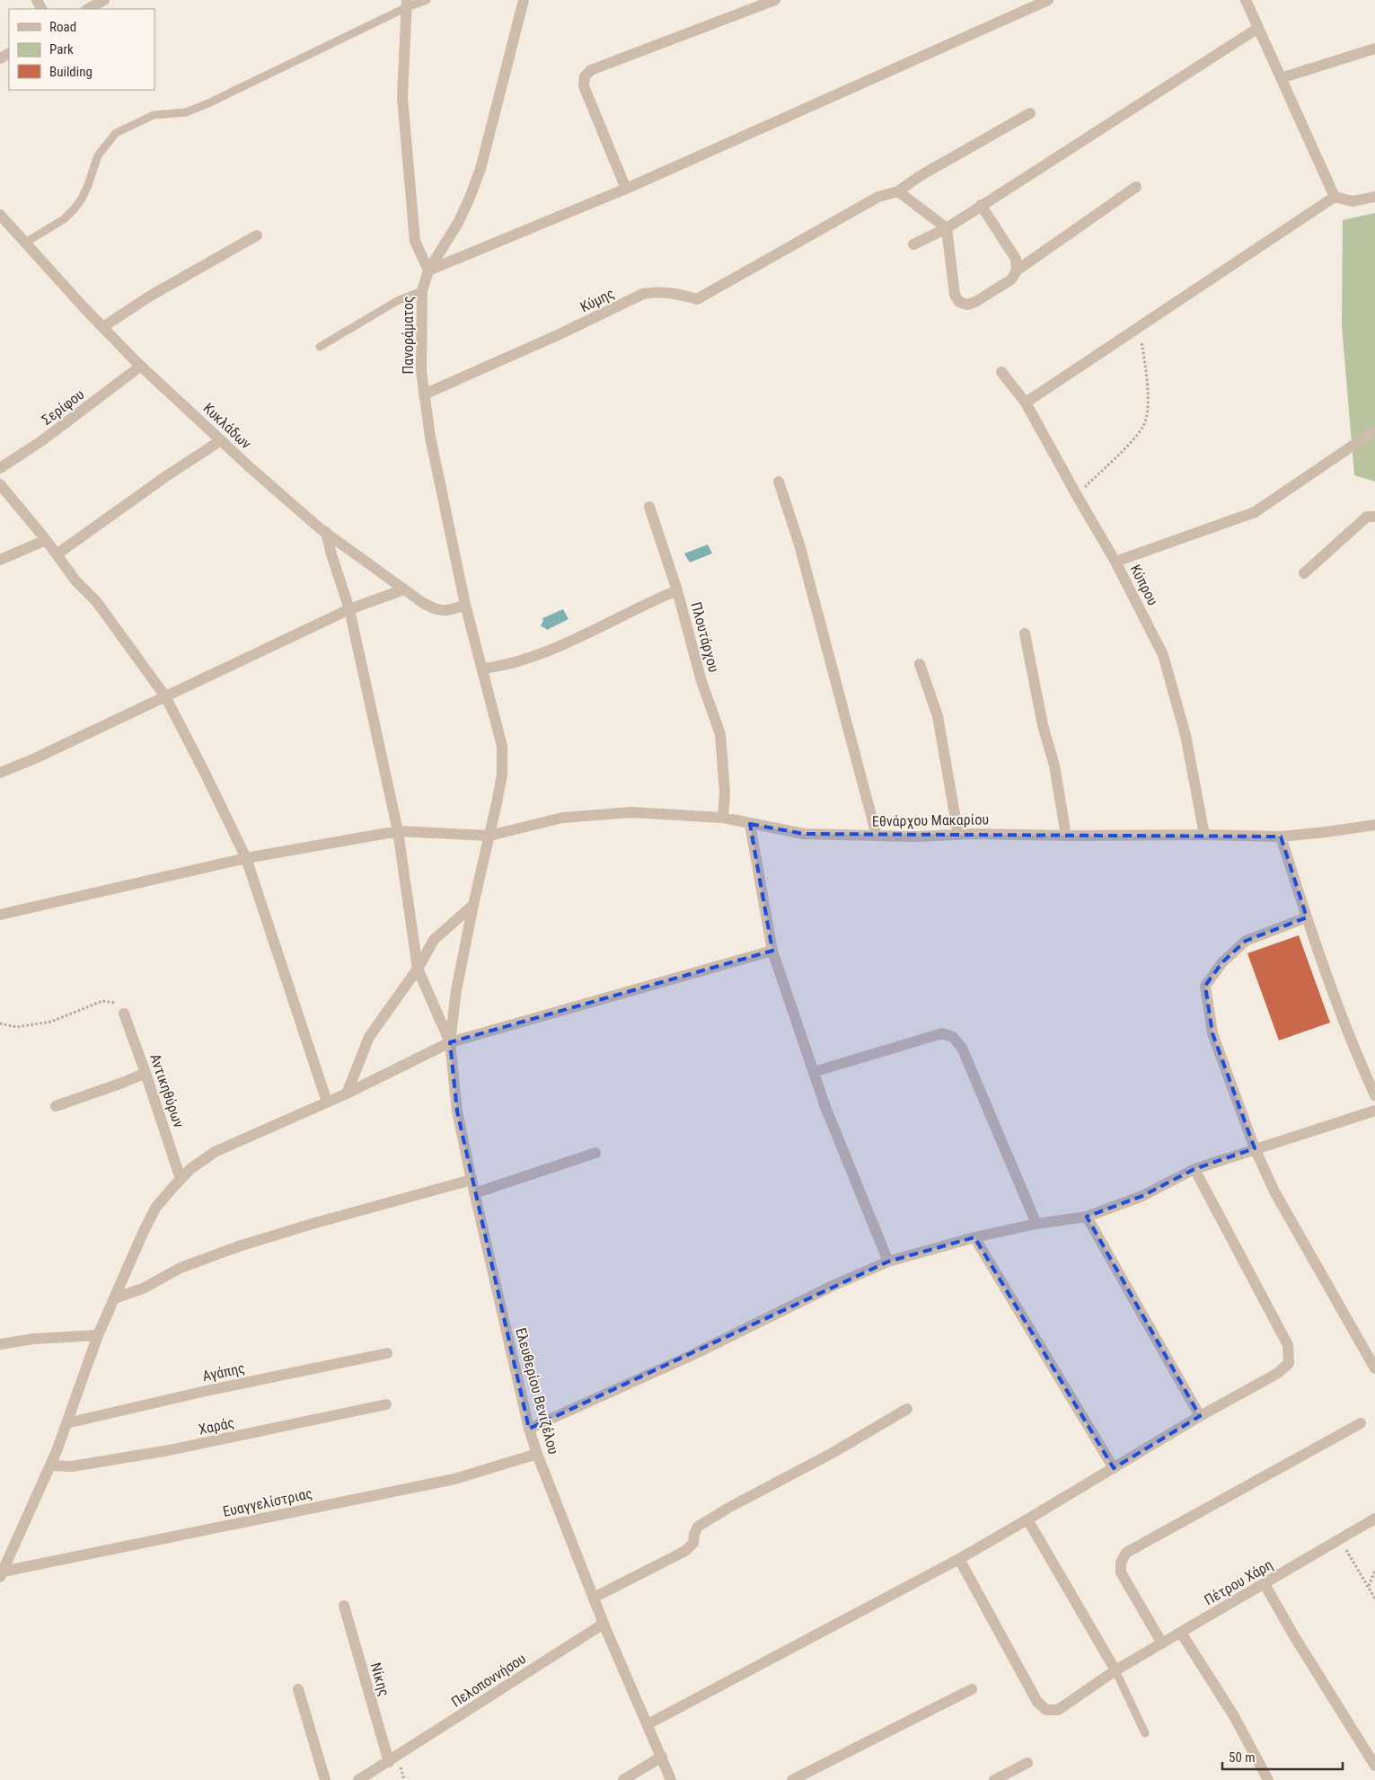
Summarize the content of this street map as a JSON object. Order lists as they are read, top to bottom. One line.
{"streets":{"street":["Κύμης","Πανοράματος","Σερίφου","Κυκλάδων","Κύπρου","Πλουτάρχου","Εθνάρχου Μακαρίου","Αντικηθύρων","Αγάπης","Ελευθερίου Βενιζέλου","Χαράς","Ευαγγελίστριας","Πέτρου Χάρη","Νίκης","Πελοποννήσου"]},"crossings":[["Κύμης","Πανοράματος"],["Πανοράματος","Κυκλάδων"],["Πανοράματος","Πλουτάρχου"],["Πανοράματος","Εθνάρχου Μακαρίου"],["Πανοράματος","Ελευθερίου Βενιζέλου"],["Σερίφου","Κυκλάδων"],["Κύπρου","Εθνάρχου Μακαρίου"],["Πλουτάρχου","Εθνάρχου Μακαρίου"],["Ελευθερίου Βενιζέλου","Ευαγγελίστριας"],["Ελευθερίου Βενιζέλου","Πελοποννήσου"],["Νίκης","Πελοποννήσου"]],"legend":["Road","Park","Building"],"scale_bar":"50 m"}
